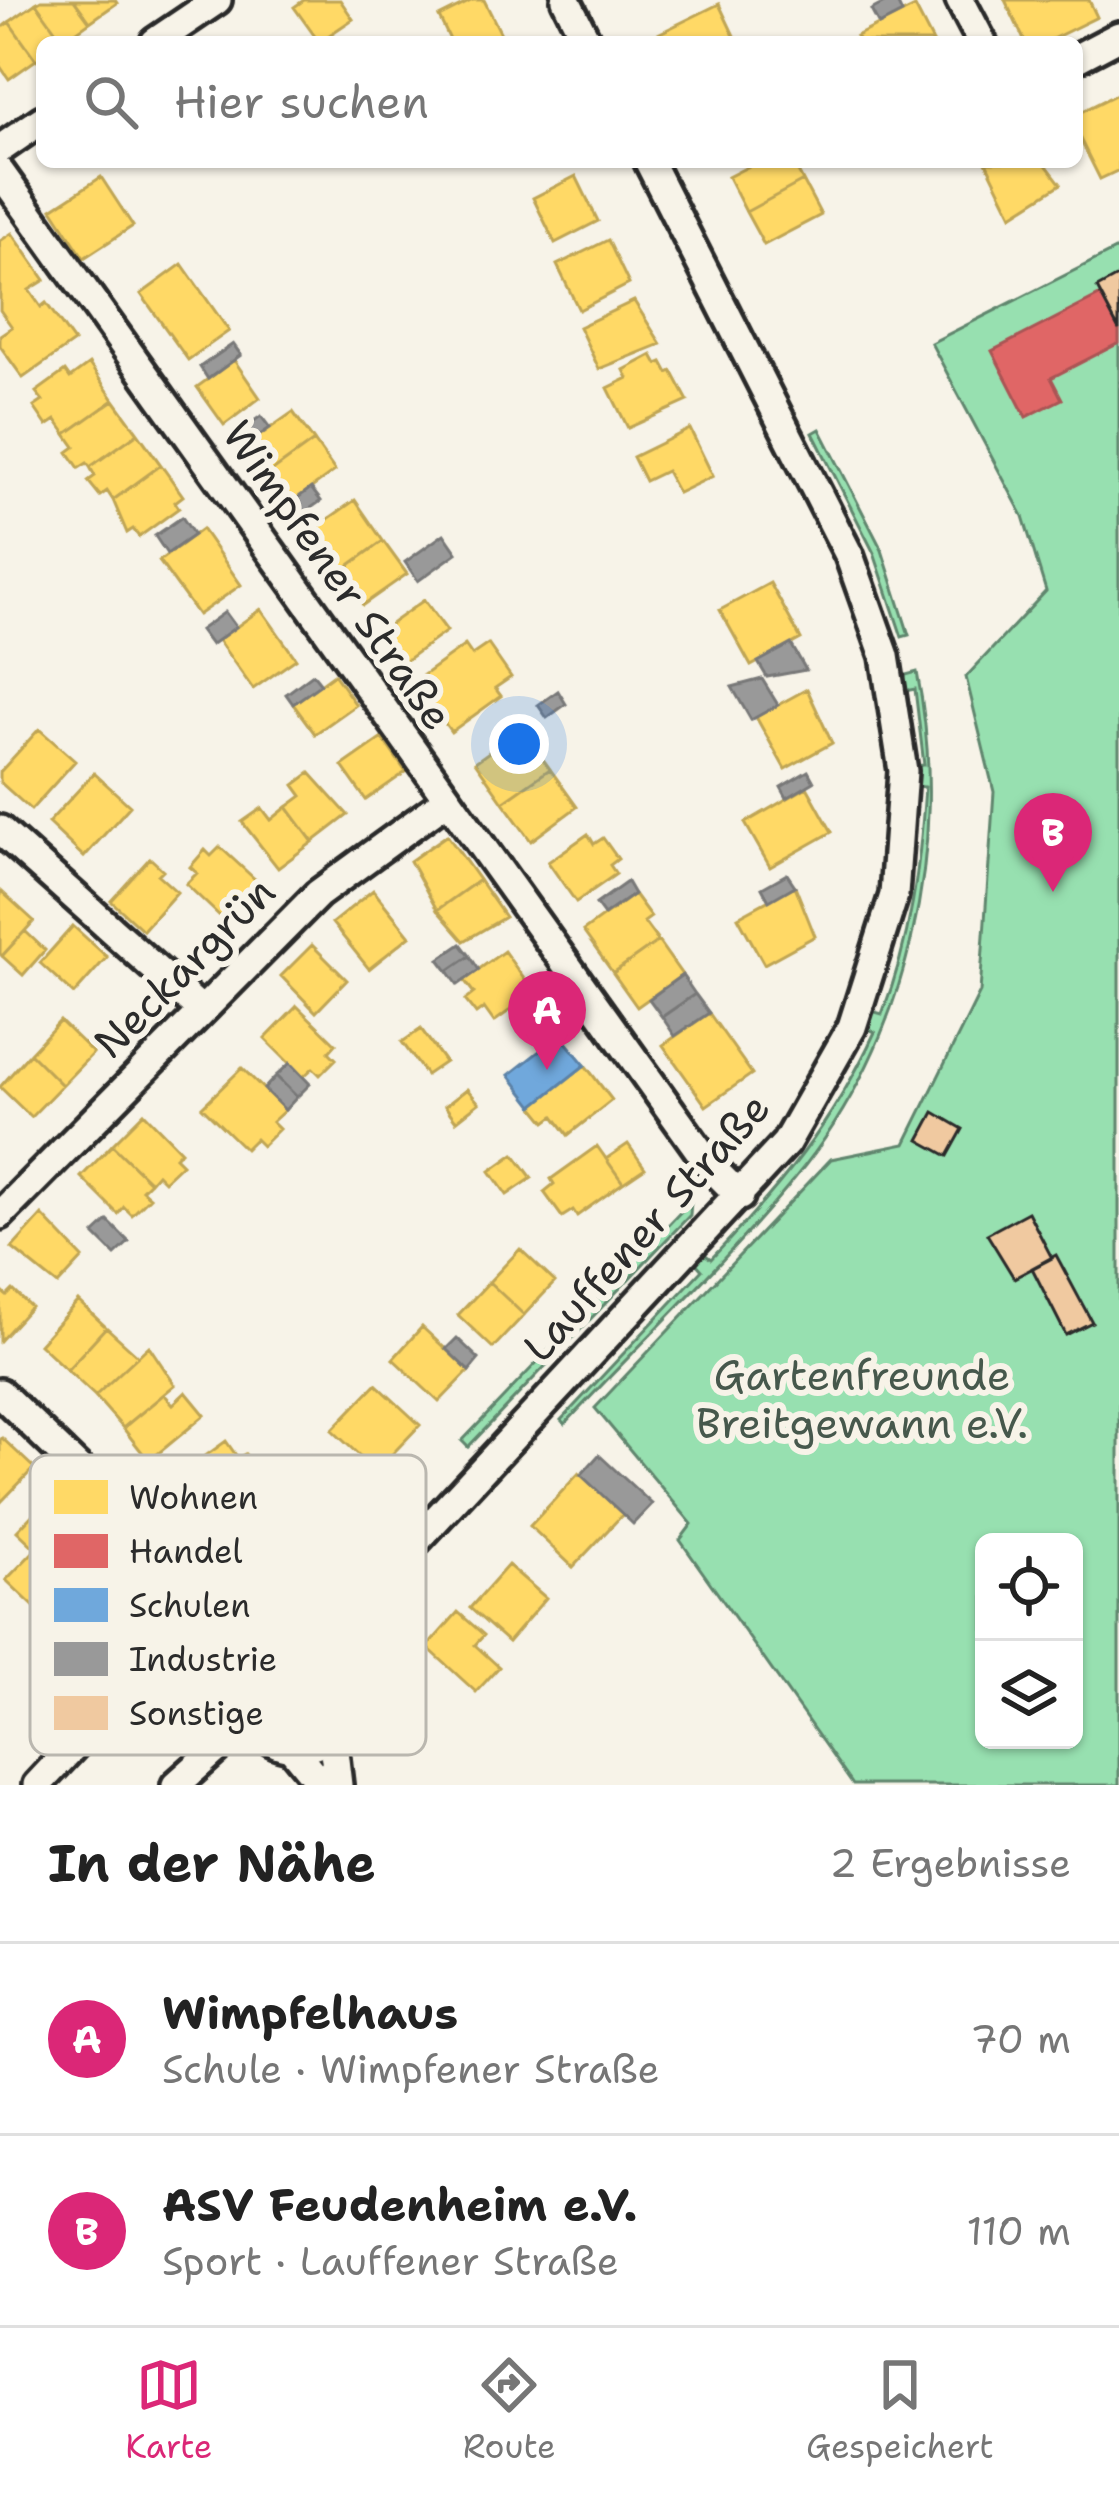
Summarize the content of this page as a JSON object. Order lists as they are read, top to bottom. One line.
{"streets":{"street":["Wimpfener Straße","Neckargrün","Lauffener Straße"]},"crossings":[["Wimpfener Straße","Neckargrün"],["Wimpfener Straße","Lauffener Straße"]],"parks":["Gartenfreunde Breitgewann e.V."],"legend":["Wohnen","Handel","Schulen","Industrie","Sonstige"],"page":{"search":"Hier suchen","pins":["B","A"],"heading":["In der Nähe","2 Ergebnisse"],"list":[{"mark":"A","name":"Wimpfelhaus","note":"Schule · Wimpfener Straße","value":"70 m"},{"mark":"B","name":"ASV Feudenheim e.V.","note":"Sport · Lauffener Straße","value":"110 m"}],"nav":["Karte","Route","Gespeichert"]}}
